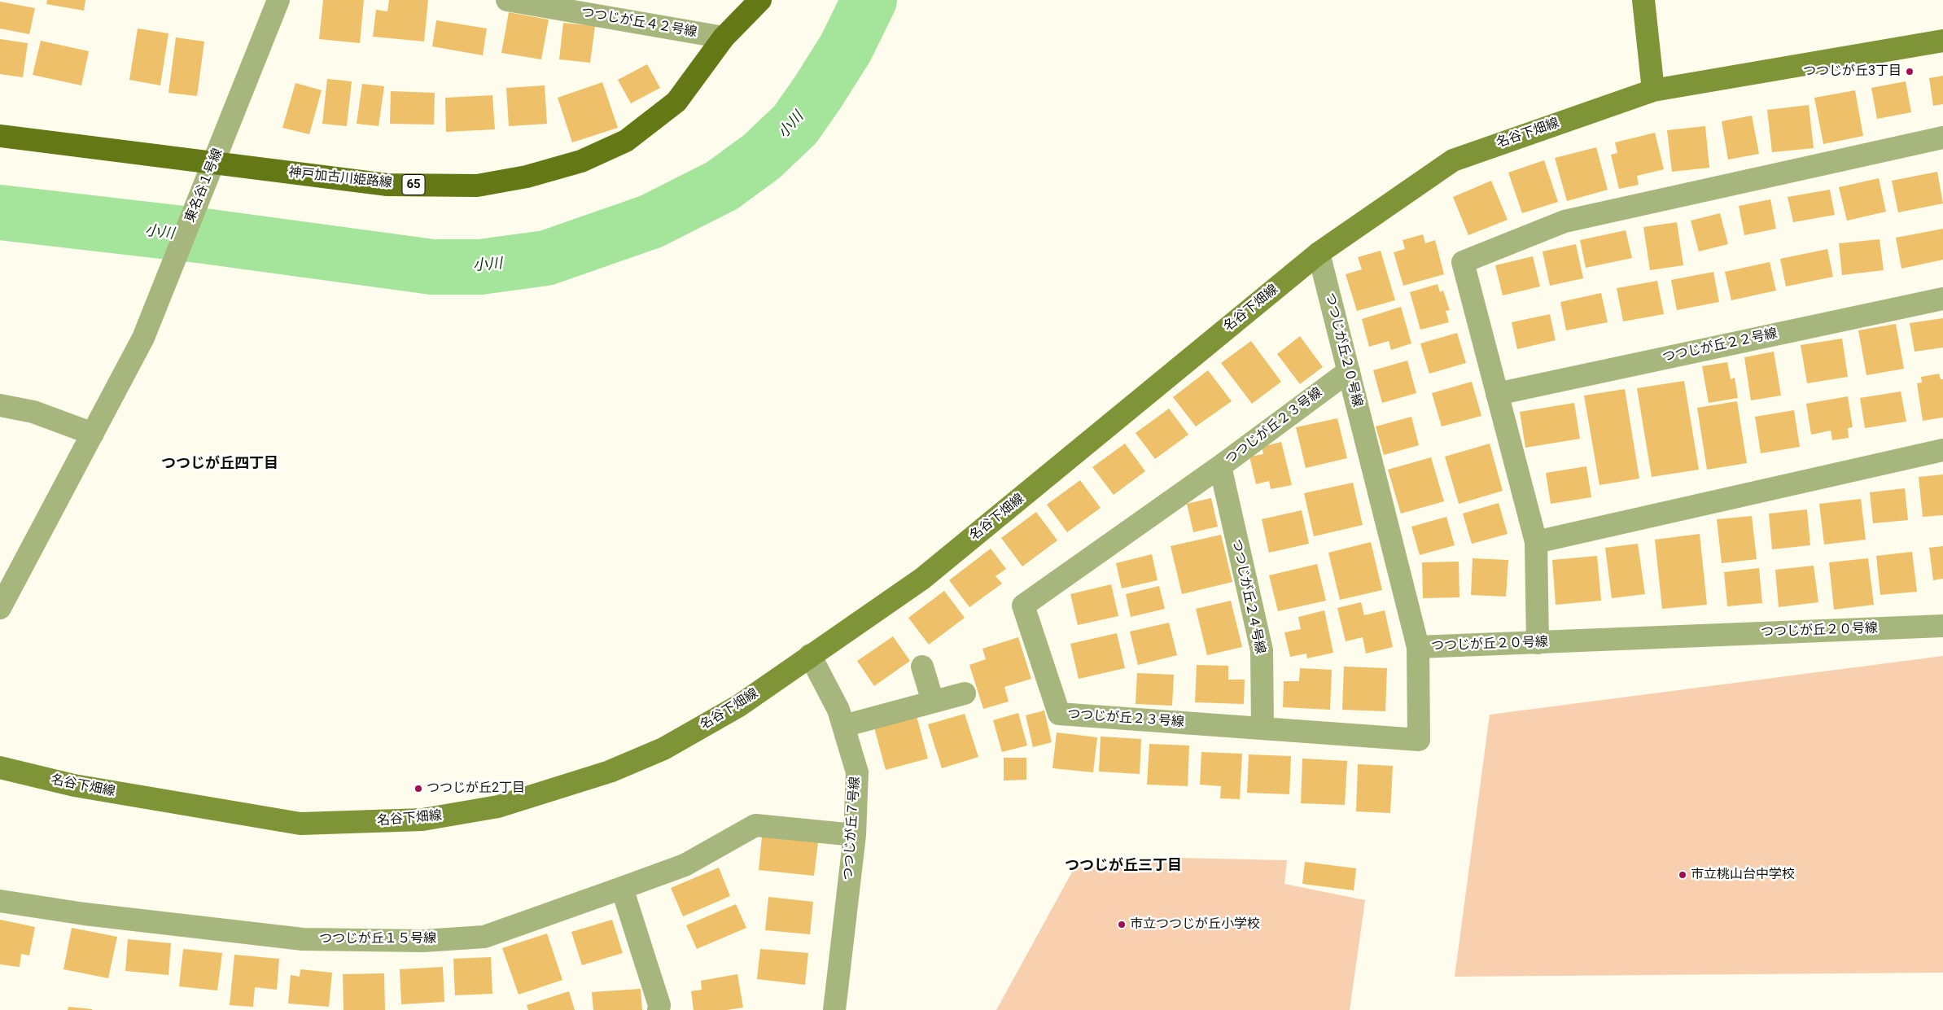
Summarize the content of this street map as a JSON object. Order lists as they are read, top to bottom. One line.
{"streets":{"main road":["神戸加古川姫路線","65"],"street":["つつじが丘４２号線","名谷下畑線","東名谷１号線","つつじが丘２２号線","つつじが丘２０号線","つつじが丘２３号線","つつじが丘２４号線","つつじが丘７号線","つつじが丘１５号線"]},"crossings":[["つつじが丘４２号線","神戸加古川姫路線"],["名谷下畑線","つつじが丘２０号線"],["名谷下畑線","つつじが丘７号線"],["つつじが丘２０号線","つつじが丘２３号線"],["つつじが丘２３号線","つつじが丘２４号線"],["つつじが丘７号線","つつじが丘１５号線"]],"districts":["つつじが丘四丁目","つつじが丘三丁目"],"water":["小川"],"places":["つつじが丘3丁目","つつじが丘2丁目","市立桃山台中学校","市立つつじが丘小学校"]}
